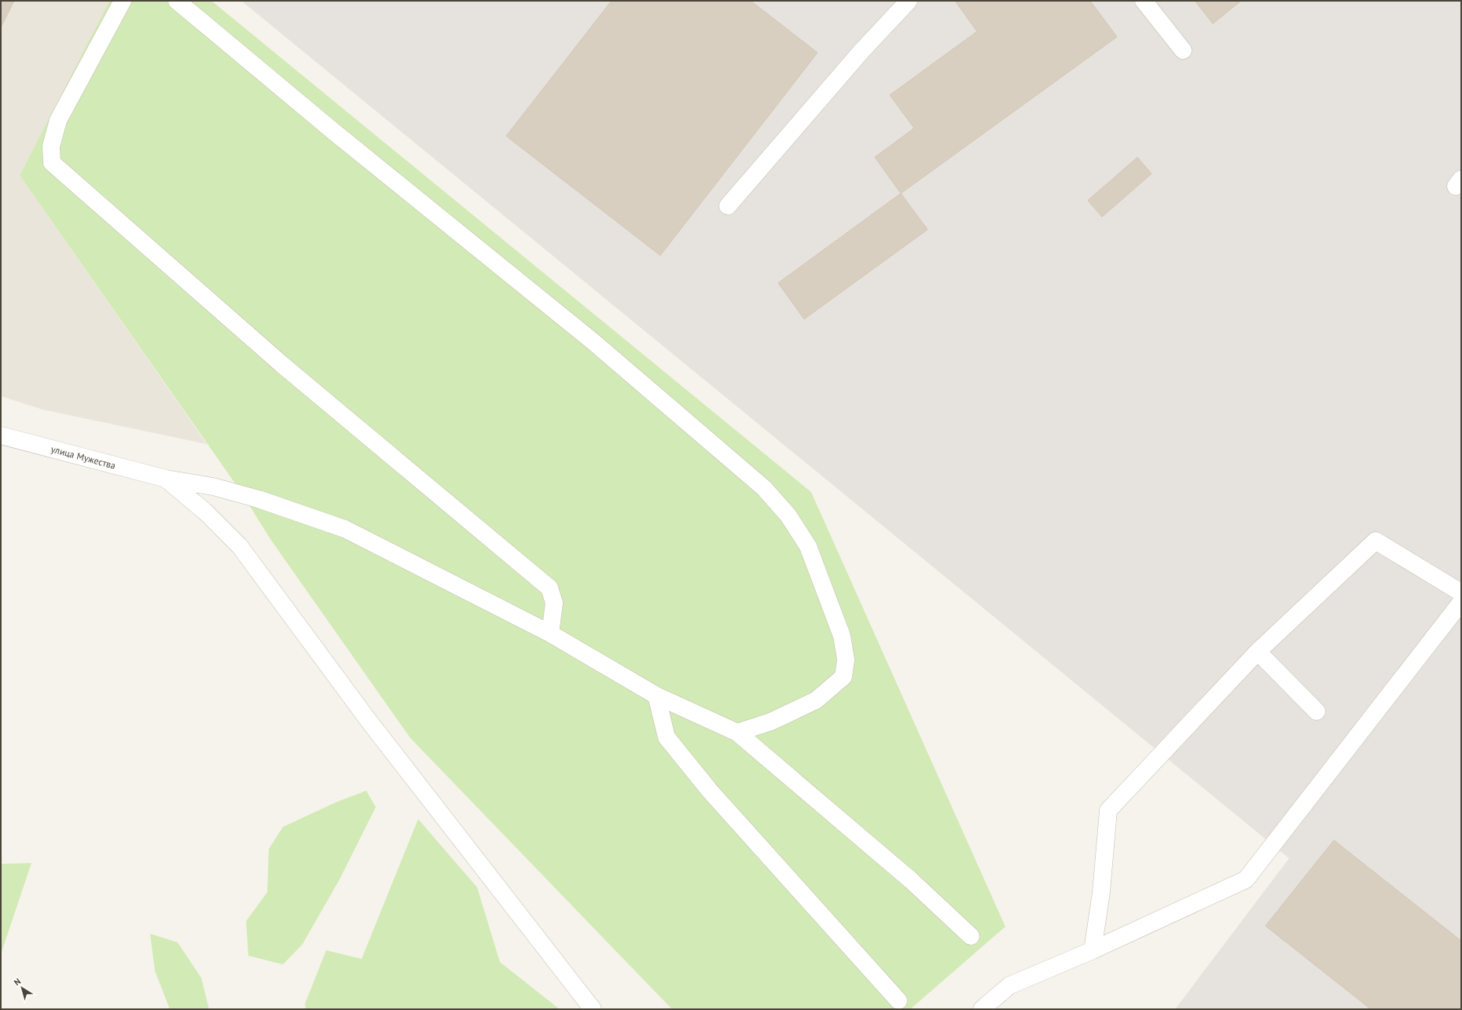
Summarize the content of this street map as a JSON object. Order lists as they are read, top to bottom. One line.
{"streets":{"street":["улица Мужества"]},"north":"top left"}
